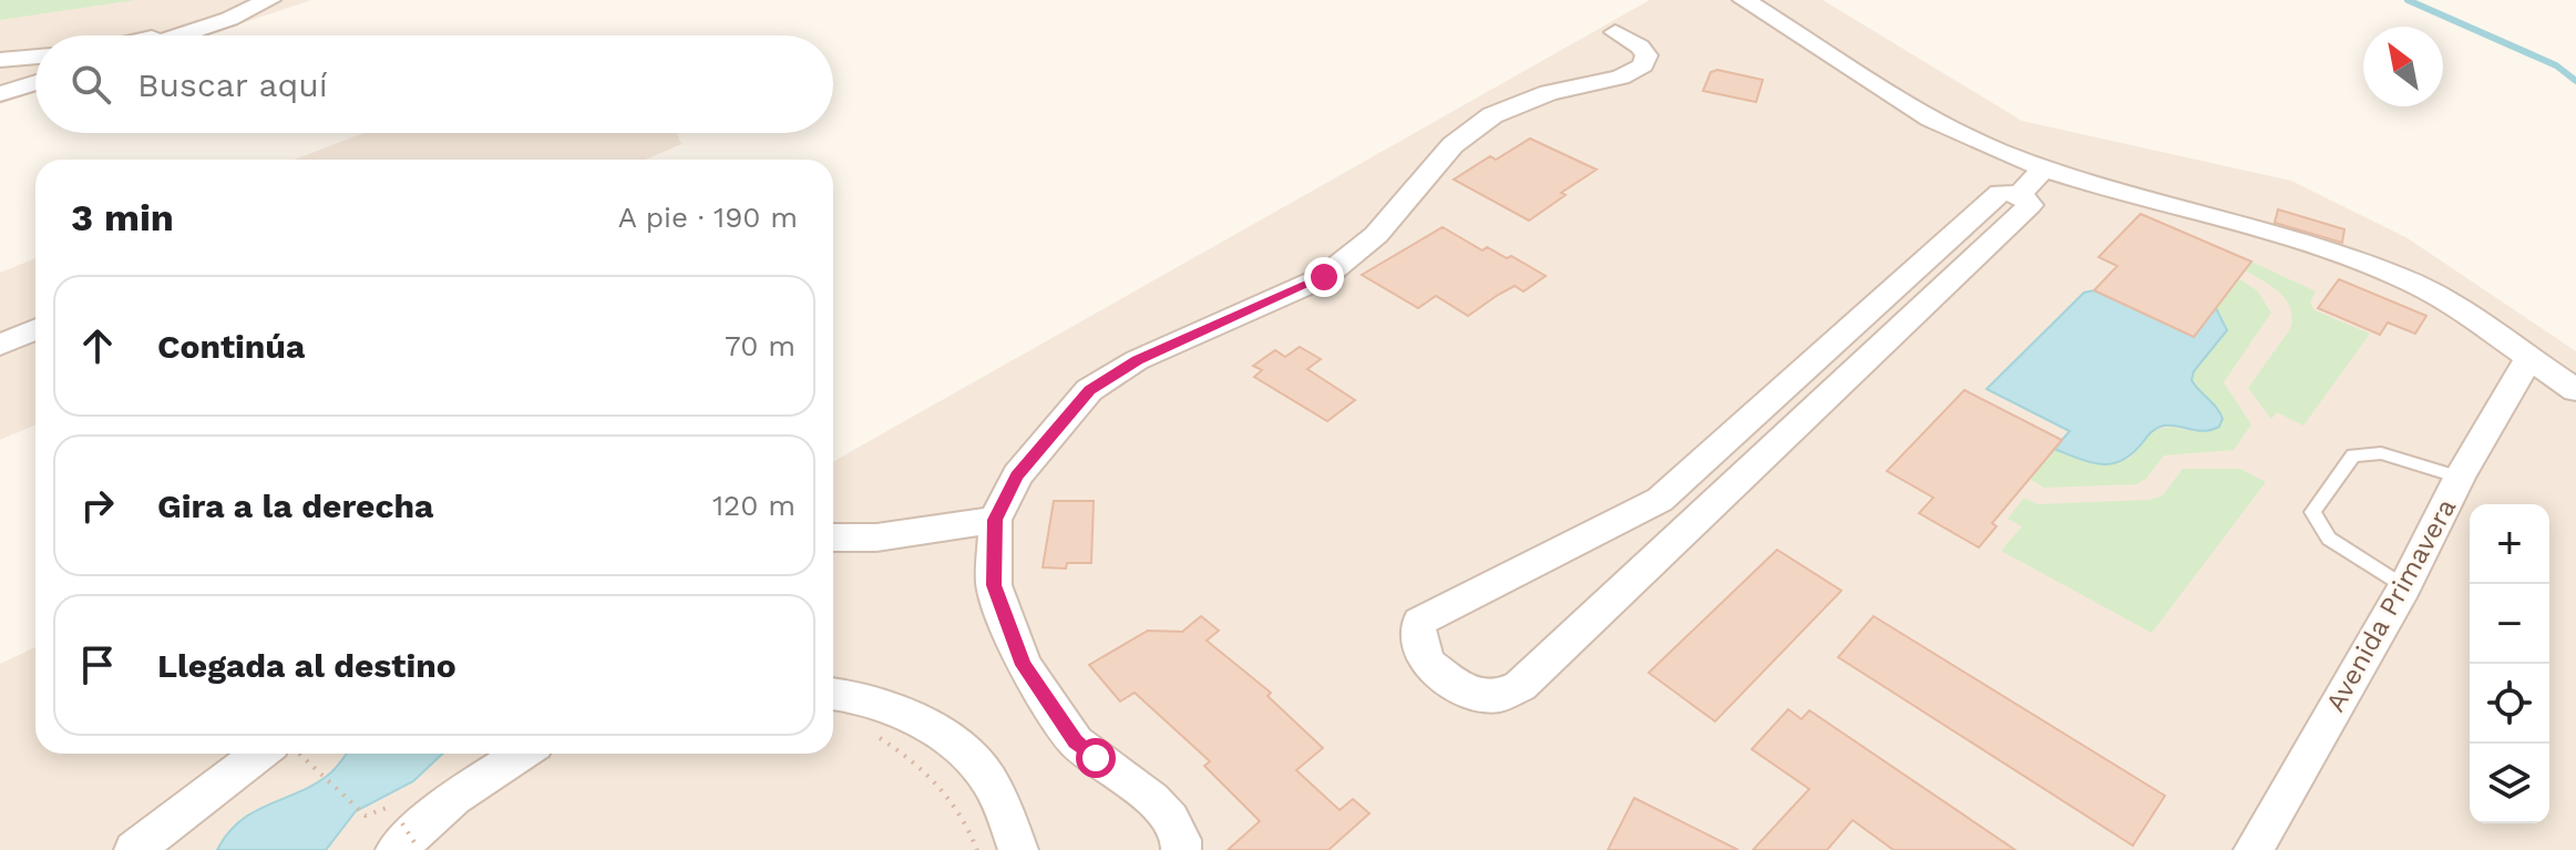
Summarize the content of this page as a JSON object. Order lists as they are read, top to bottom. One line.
{"streets":{"street":["Avenida Primavera"]},"north":"top left","page":{"search":"Buscar aquí","heading":["3 min","A pie · 190 m"],"list":[["Continúa","70 m"],["Gira a la derecha","120 m"],"Llegada al destino"],"map_buttons":["+","−"]}}
